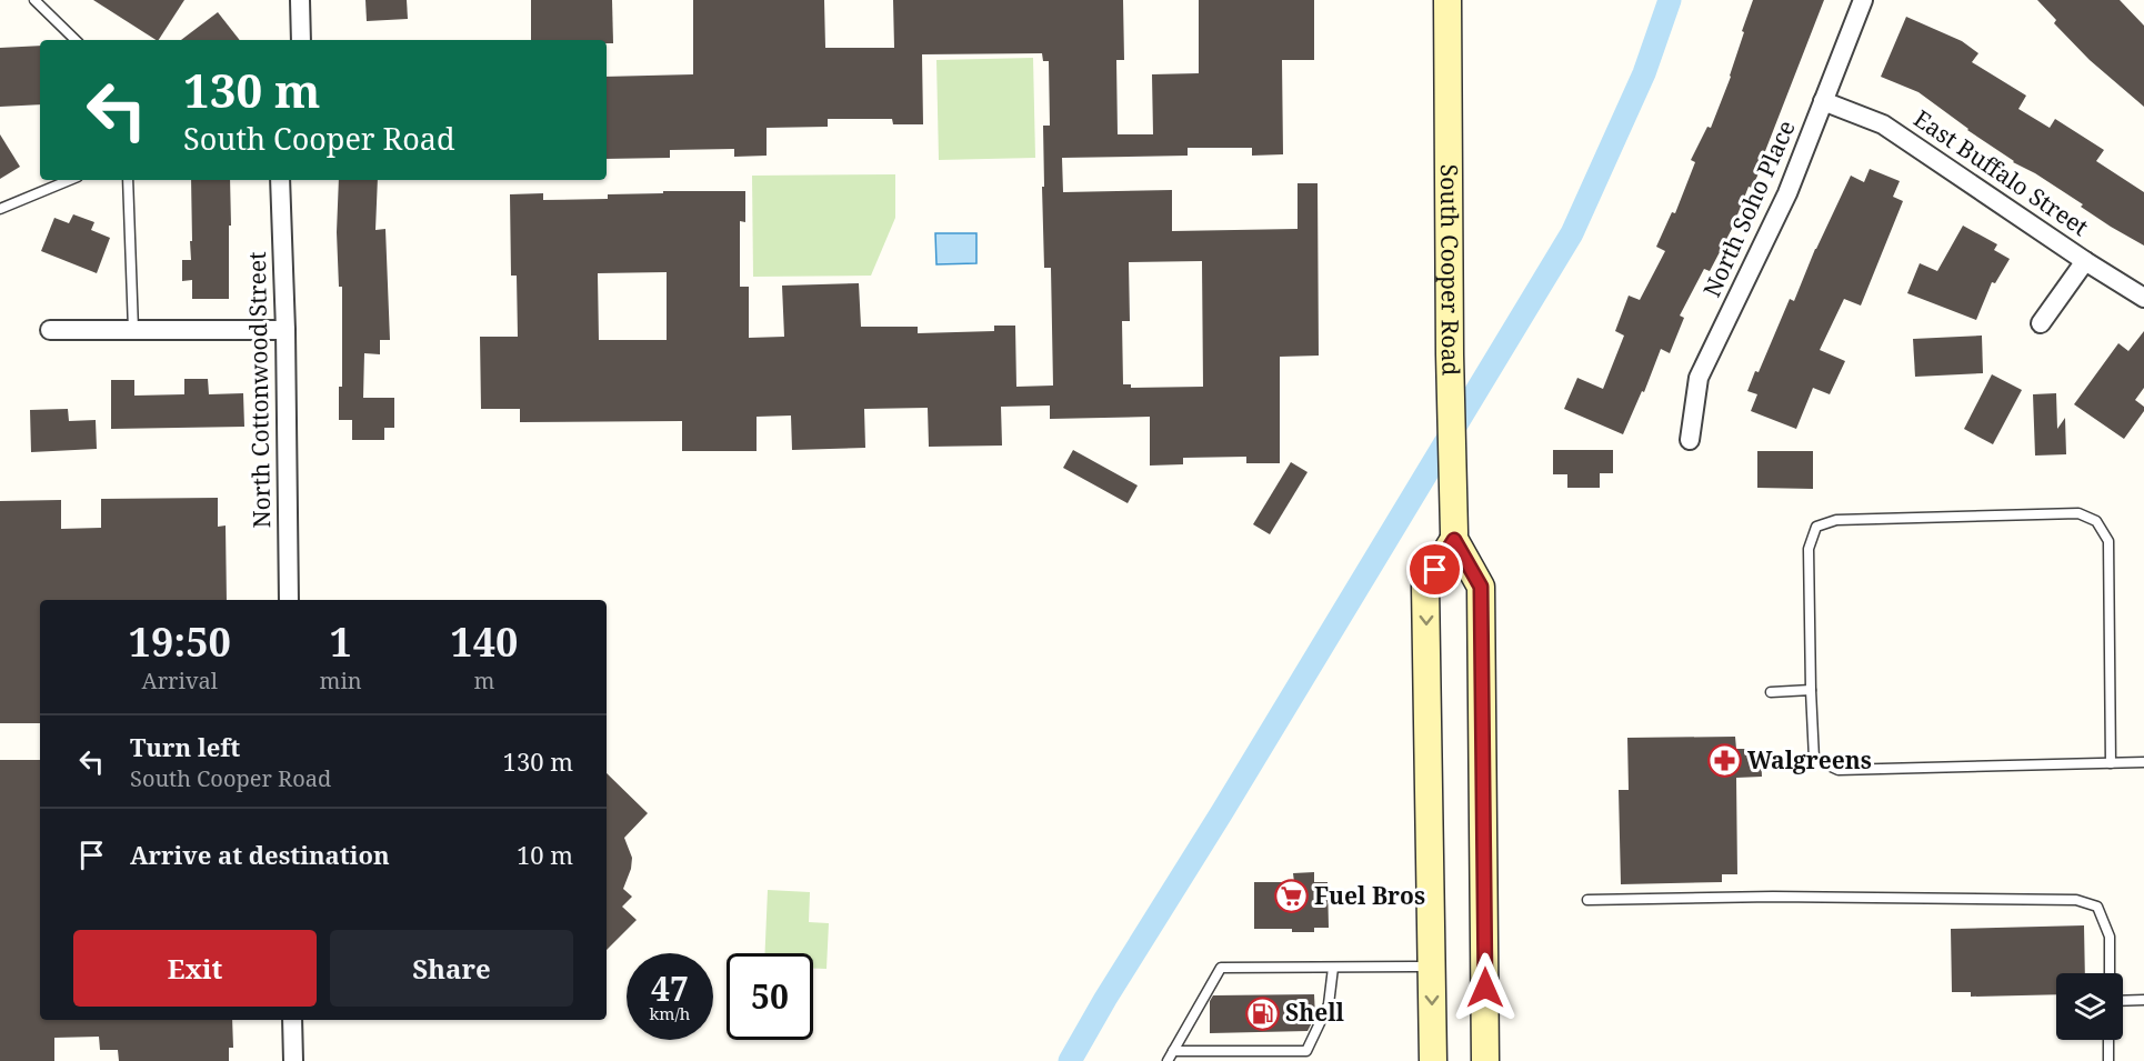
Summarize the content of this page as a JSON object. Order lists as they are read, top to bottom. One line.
{"streets":{"main road":["South Cooper Road"],"street":["East Buffalo Street","North Soho Place","North Cottonwood Street"]},"crossings":[["East Buffalo Street","North Soho Place"]],"places":{"pharmacy":["Walgreens"],"supermarket":["Fuel Bros"],"fuel station":["Shell"]},"page":{"turn":["130 m","South Cooper Road"],"eta":["19:50","Arrival","1","min","140","m"],"list":[{"name":"Turn left","note":"South Cooper Road","value":"130 m"},{"name":"Arrive at destination","value":"10 m"}],"buttons":["Exit","Share"],"speed":"47 km/h","limit":"50"}}
